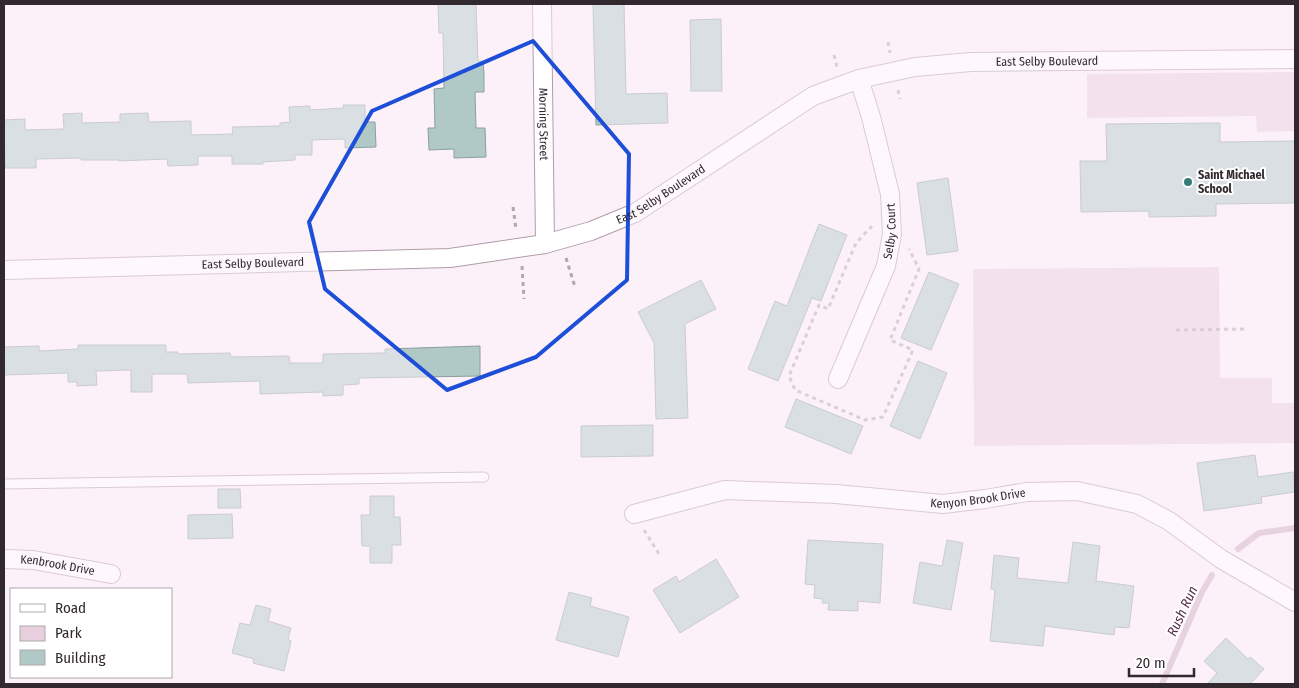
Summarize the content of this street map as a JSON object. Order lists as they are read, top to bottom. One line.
{"streets":{"street":["East Selby Boulevard","Morning Street","Selby Court","Kenyon Brook Drive","Kenbrook Drive"]},"crossings":[["East Selby Boulevard","Morning Street"],["East Selby Boulevard","Selby Court"]],"water":["Rush Run"],"places":["Saint Michael School"],"legend":["Road","Park","Building"],"scale_bar":"20 m"}
